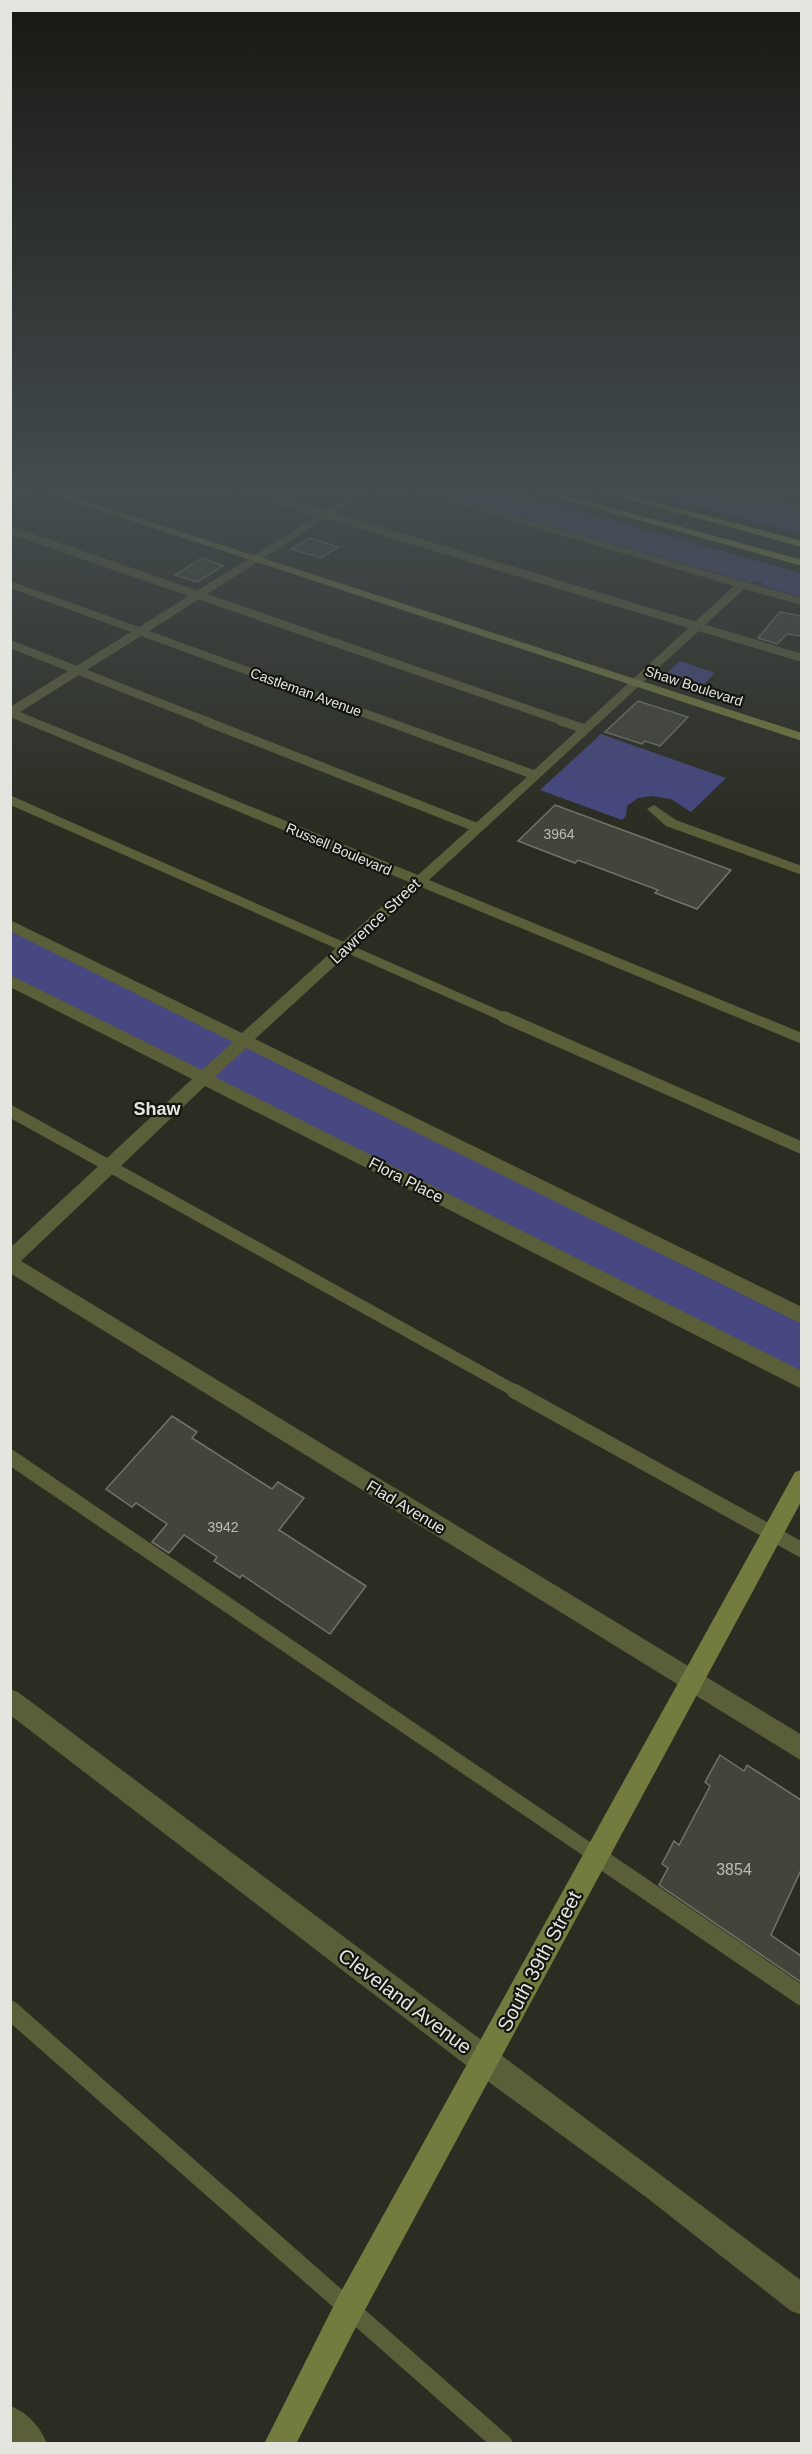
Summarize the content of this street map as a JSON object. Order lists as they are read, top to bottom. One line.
{"streets":{"street":["Shaw Boulevard","Castleman Avenue","Russell Boulevard","Lawrence Street","Flora Place","Flad Avenue","South 39th Street","Cleveland Avenue"]},"crossings":[["Shaw Boulevard","Lawrence Street"],["Castleman Avenue","Lawrence Street"],["Russell Boulevard","Lawrence Street"],["Lawrence Street","Flora Place"],["Lawrence Street","Flad Avenue"],["Flad Avenue","South 39th Street"],["South 39th Street","Cleveland Avenue"]],"districts":["Shaw"],"house_numbers":["3964","3942","3854"]}
